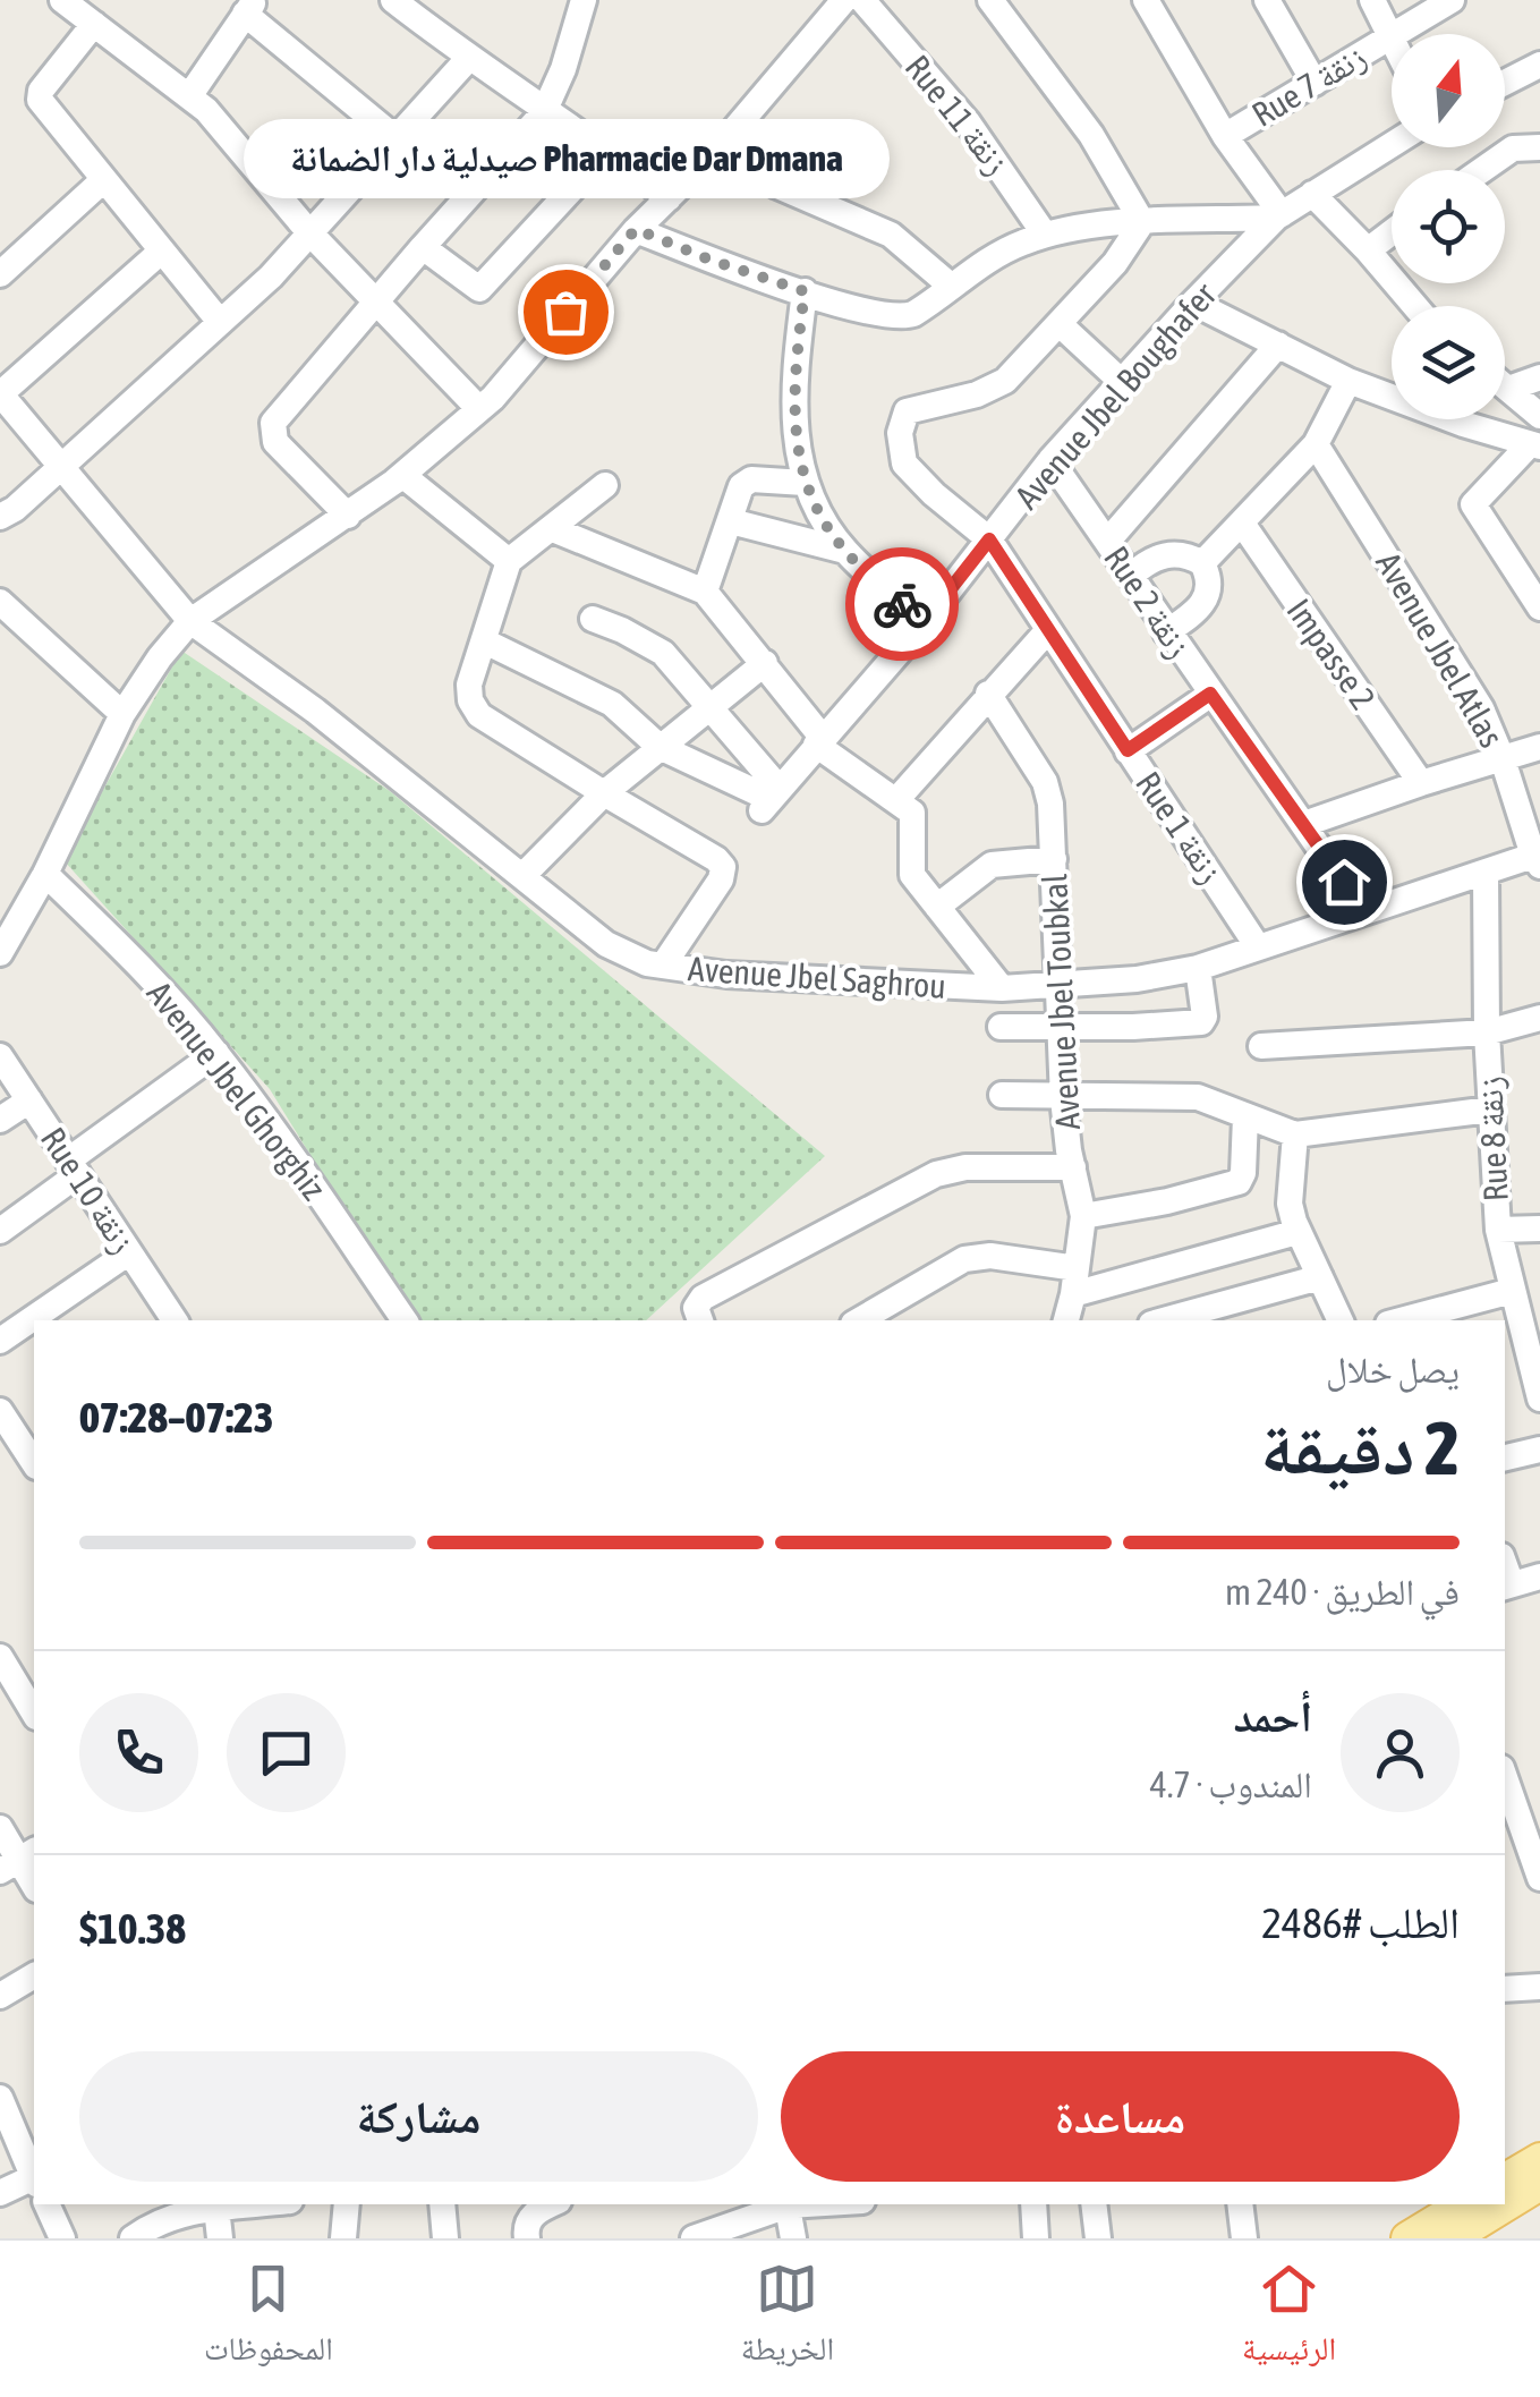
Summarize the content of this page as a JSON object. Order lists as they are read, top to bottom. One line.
{"streets":{"street":["Rue 7 زنقة","Rue 11 زنقة","Avenue Jbel Boughafer","Rue 2 زنقة","Avenue Jbel Atlas","Impasse 2","Rue 1 زنقة","Avenue Jbel Saghrou","Avenue Jbel Toubkal","Avenue Jbel Ghorghiz","Rue 8 زنقة","Rue 10 زنقة"]},"crossings":[["Avenue Jbel Boughafer","Rue 2 زنقة"],["Avenue Jbel Boughafer","Rue 1 زنقة"],["Rue 2 زنقة","Avenue Jbel Saghrou"],["Avenue Jbel Atlas","Avenue Jbel Saghrou"],["Rue 1 زنقة","Avenue Jbel Saghrou"],["Avenue Jbel Saghrou","Avenue Jbel Toubkal"],["Avenue Jbel Saghrou","Rue 8 زنقة"]],"places":["Pharmacie Dar Dmana صيدلية دار الضمانة"],"north":"top","page":{"bubble":"Pharmacie Dar Dmana صيدلية دار الضمانة","heading":["2 دقيقة","يصل خلال","07:23–07:28"],"panel":["أحمد","المندوب · 4.7","الطلب #2486","$10.38"],"bar":"في الطريق · 240 m","buttons":["مساعدة","مشاركة"],"tabs":["الرئيسية","الخريطة","المحفوظات"]}}
